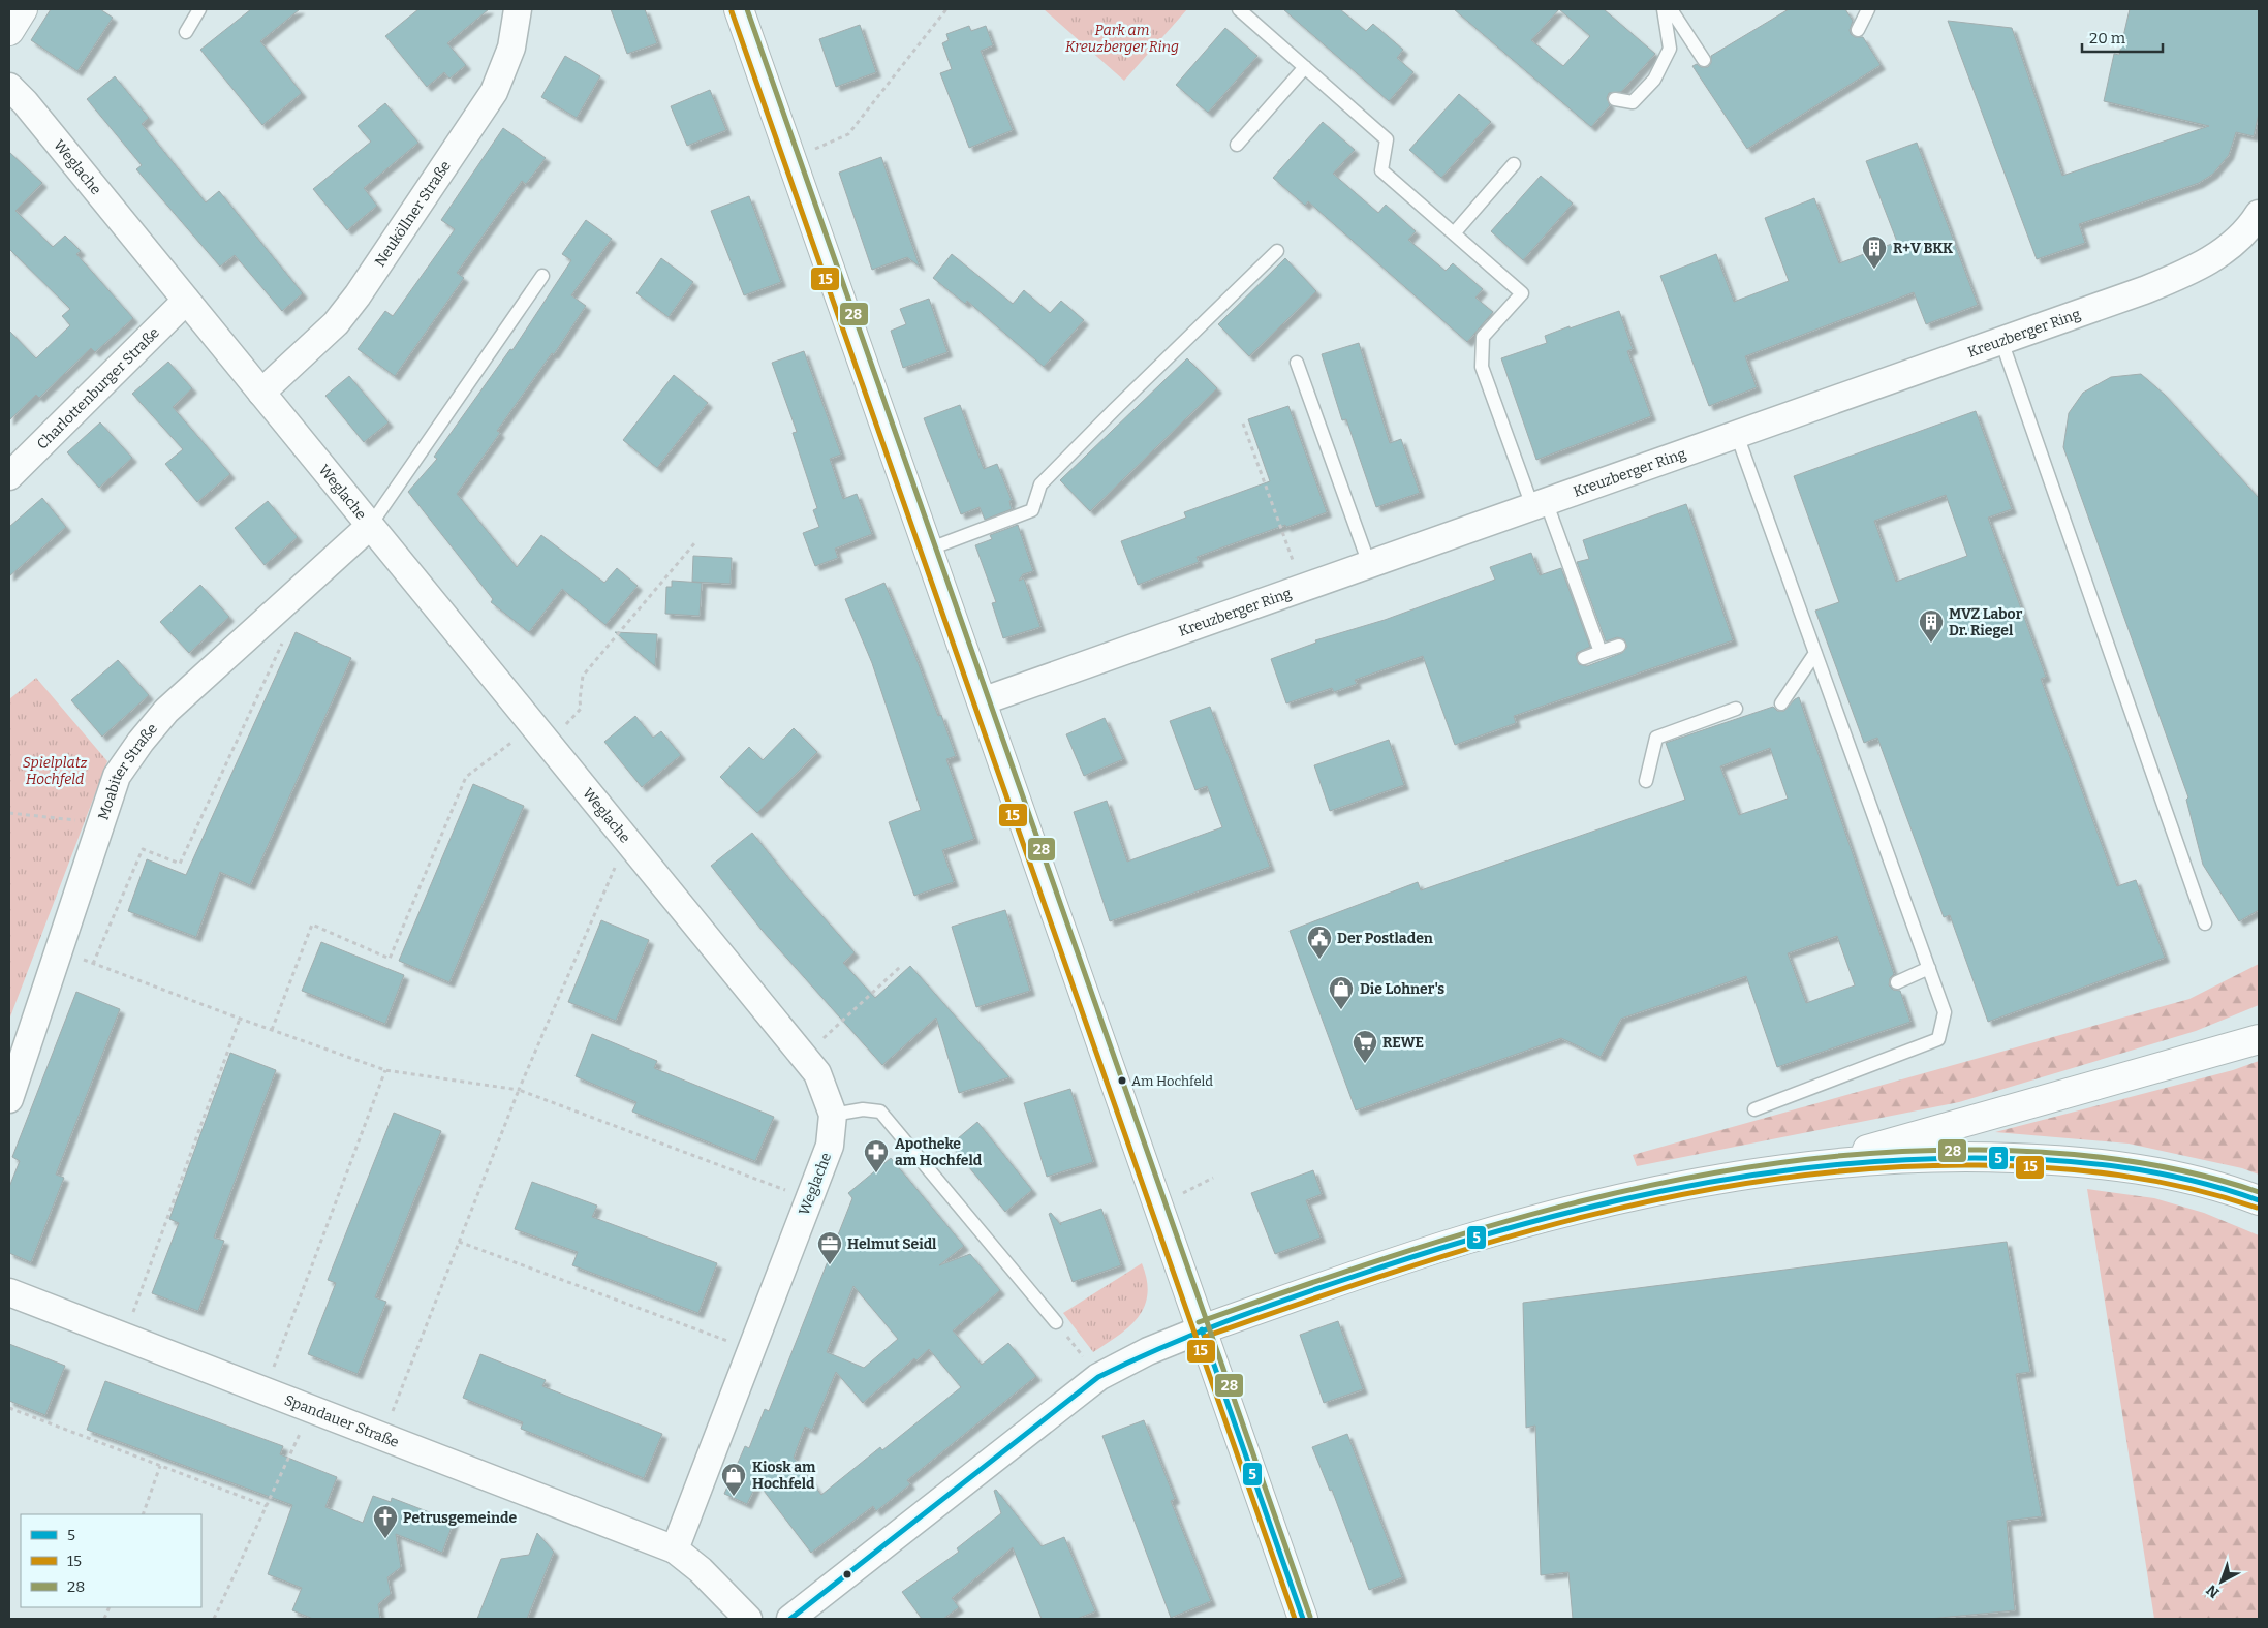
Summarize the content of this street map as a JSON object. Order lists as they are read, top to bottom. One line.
{"streets":{"street":["Weglache","Neuköllner Straße","Kreuzberger Ring","Charlottenburger Straße","Moabiter Straße","Spandauer Straße"]},"crossings":[["Weglache","Neuköllner Straße"],["Weglache","Charlottenburger Straße"],["Weglache","Moabiter Straße"],["Weglache","Spandauer Straße"]],"parks":["Park am Kreuzberger Ring","Spielplatz Hochfeld"],"places":{"building":["R+V BKK","MVZ Labor Dr. Riegel"],"public building":["Der Postladen"],"shop":["Die Lohner's","Kiosk am Hochfeld"],"supermarket":["REWE"],"other":["Am Hochfeld"],"pharmacy":["Apotheke am Hochfeld"],"office":["Helmut Seidl"],"church":["Petrusgemeinde"]},"lines":["transit line 28","transit line 15","transit line 5"],"legend":["5","15","28"],"scale_bar":"20 m","north":"bottom left"}
